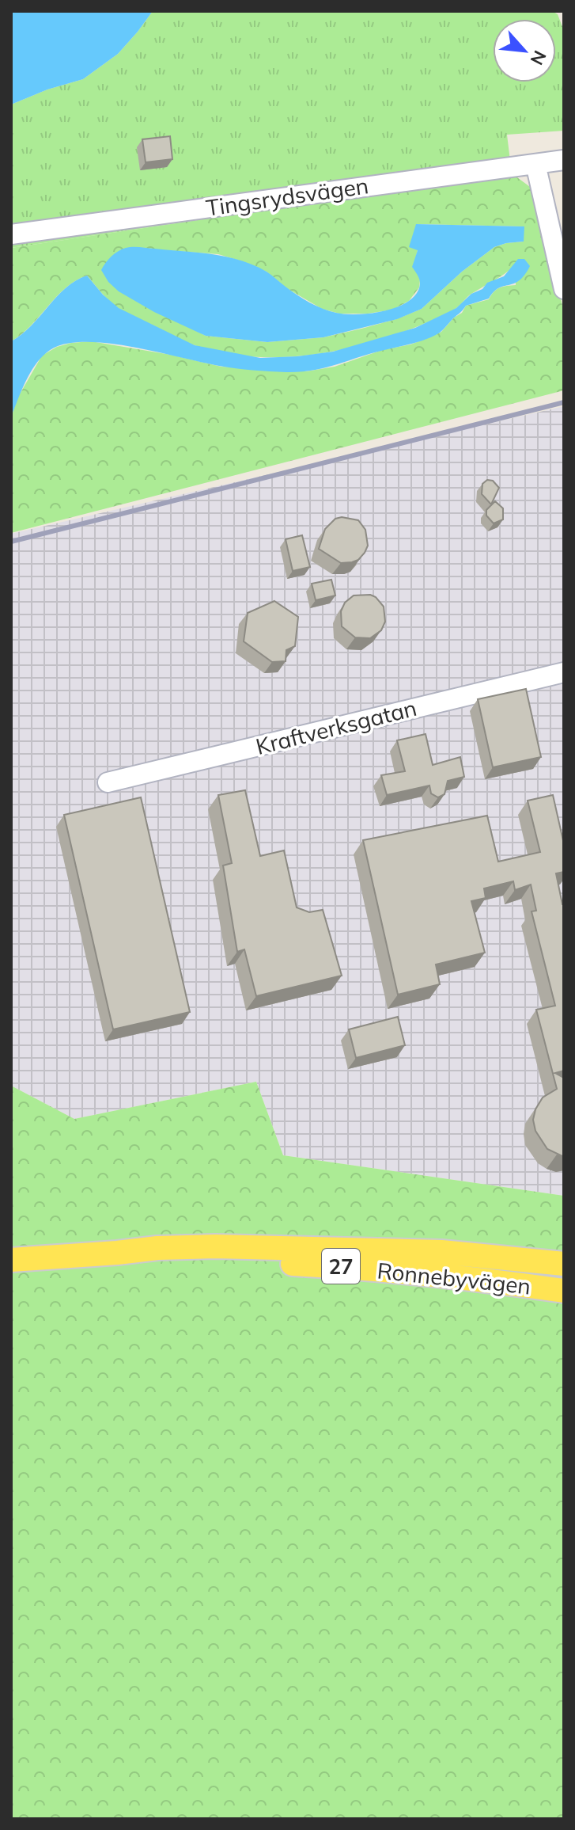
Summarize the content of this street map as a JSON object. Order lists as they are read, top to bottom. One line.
{"streets":{"main road":["27","Ronnebyvägen"],"street":["Tingsrydsvägen","Kraftverksgatan"]},"north":"bottom right"}
